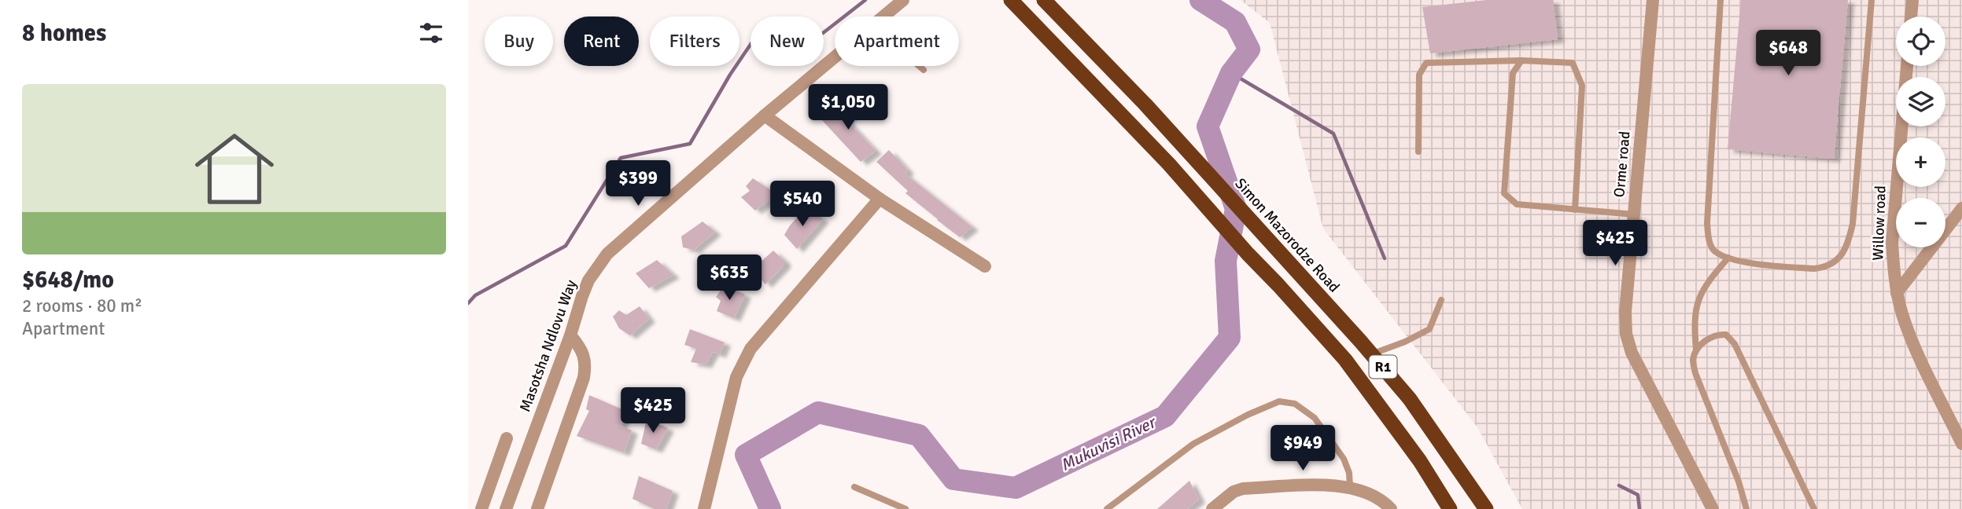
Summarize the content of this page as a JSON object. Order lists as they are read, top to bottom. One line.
{"streets":{"highway":["Simon Mazorodze Road","R1"],"street":["Orme road","Willow road","Masotsha Ndlovu Way"]},"water":["Mukuvisi River"],"page":{"heading":"8 homes","map_buttons":["+","−"],"chip":["Buy","Rent","Filters","New","Apartment"],"price":["$648","$1,050","$399","$540","$425","$635","$425","$949"],"list":[{"name":"$648/mo","note":"2 rooms · 80 m² · Apartment"}]}}
